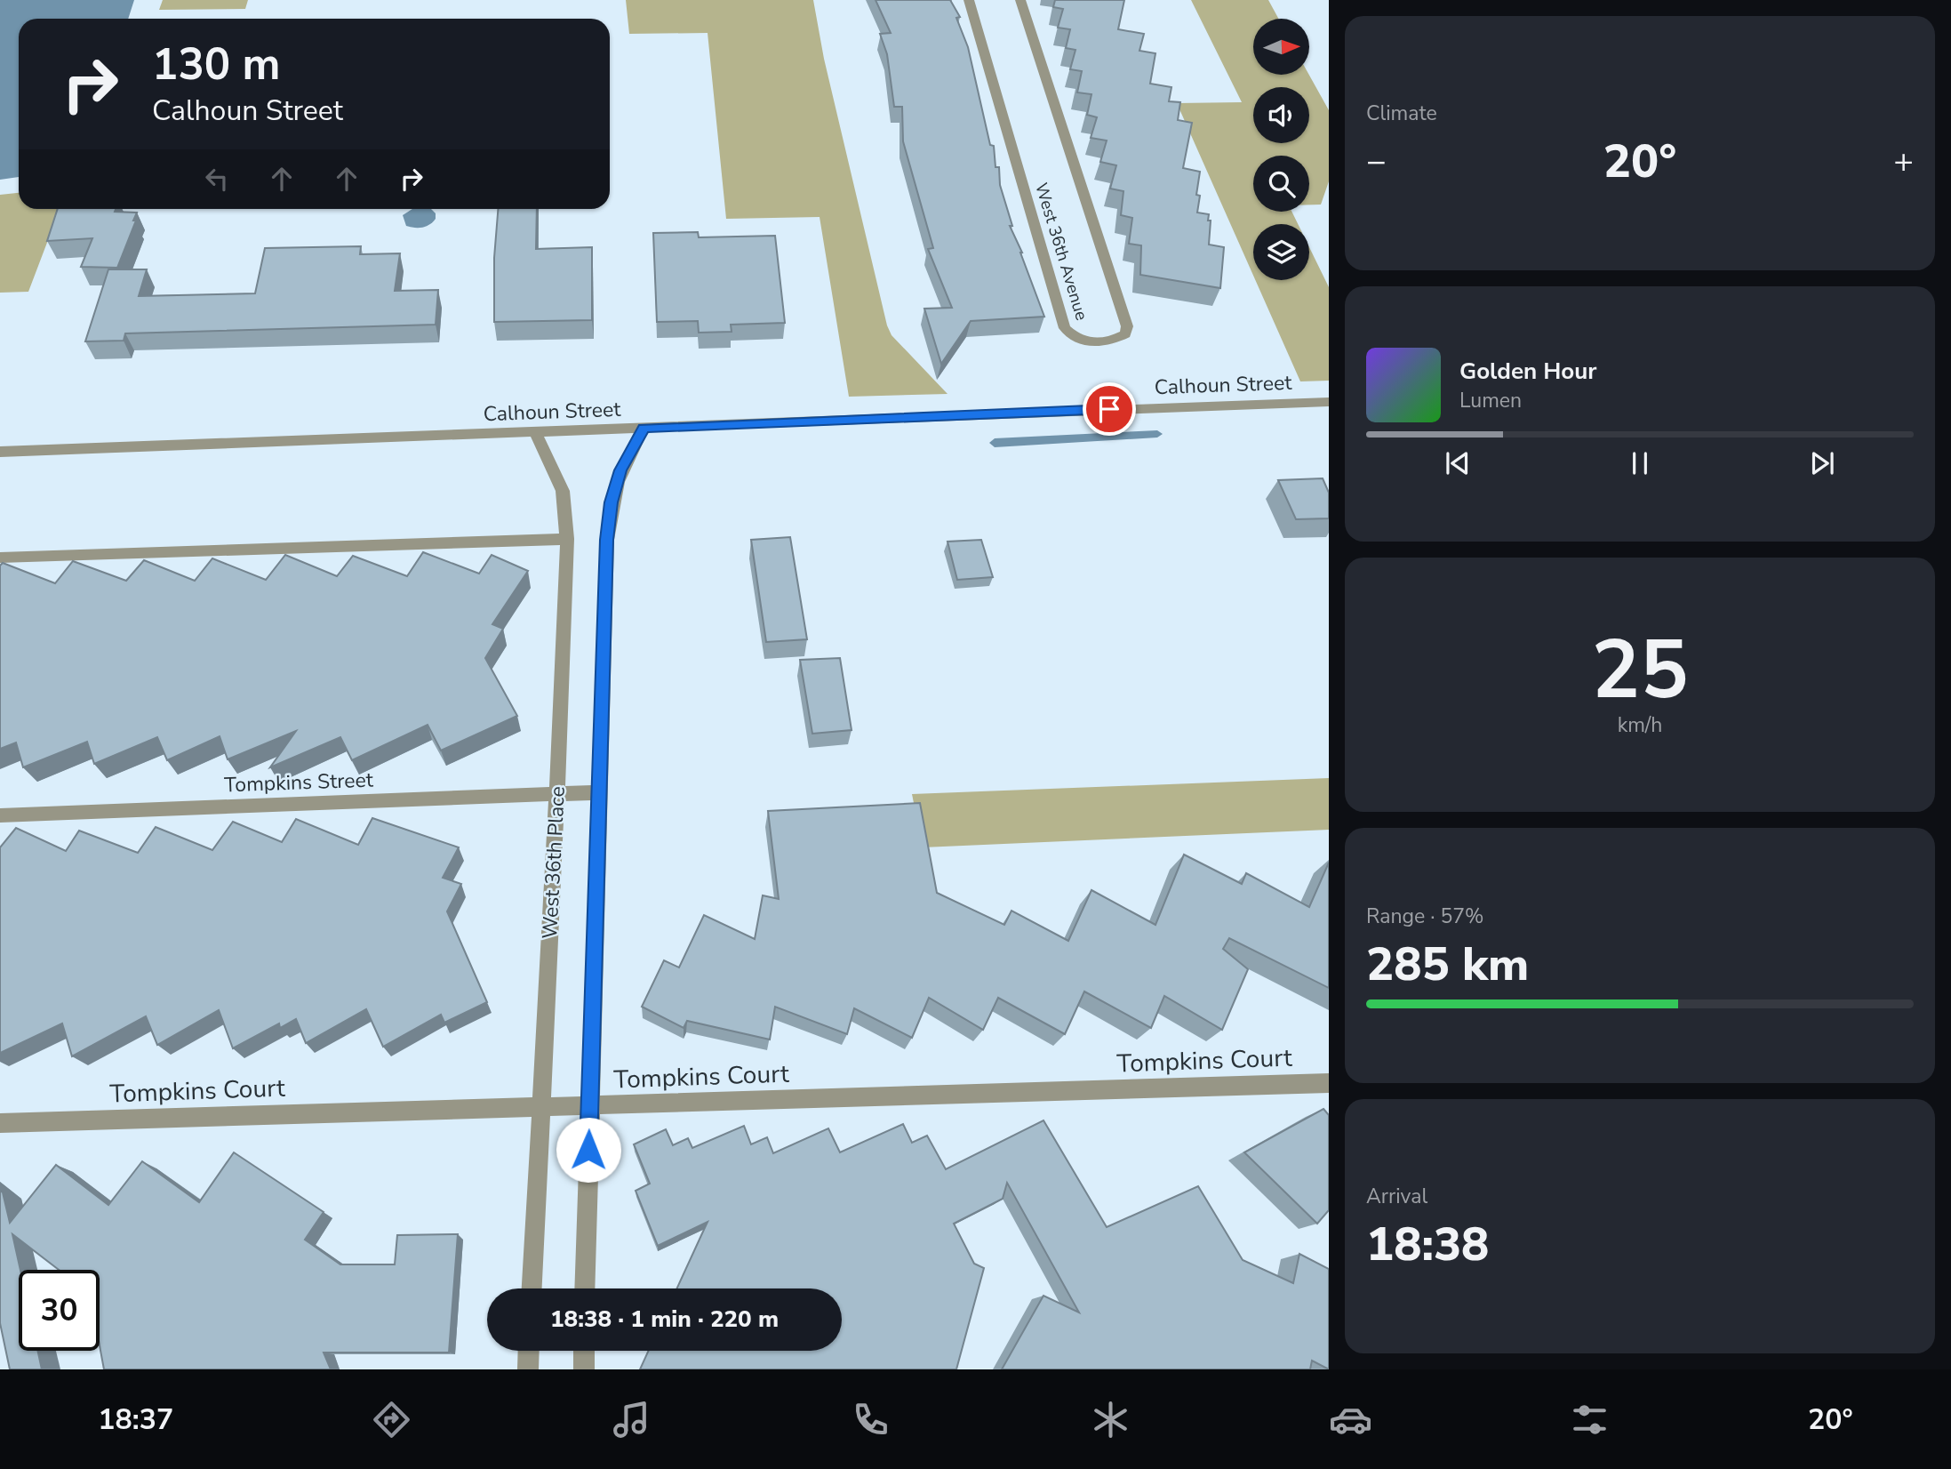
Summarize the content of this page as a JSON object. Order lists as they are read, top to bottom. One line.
{"streets":{"street":["West 36th Avenue","Calhoun Street","Tompkins Street","West 36th Place","Tompkins Court"]},"crossings":[["Calhoun Street","West 36th Place"],["Tompkins Street","West 36th Place"],["West 36th Place","Tompkins Court"]],"north":"right","page":{"tile":["Climate",["25","km/h"],["Range · 57%","285 km"],["Arrival","18:38"]],"turn":["130 m","Calhoun Street"],"heat":["−","20°","+"],"song":["Golden Hour","Lumen"],"limit":"30","trip":"18:38 · 1 min · 220 m","tabs":["18:37","20°"]}}
